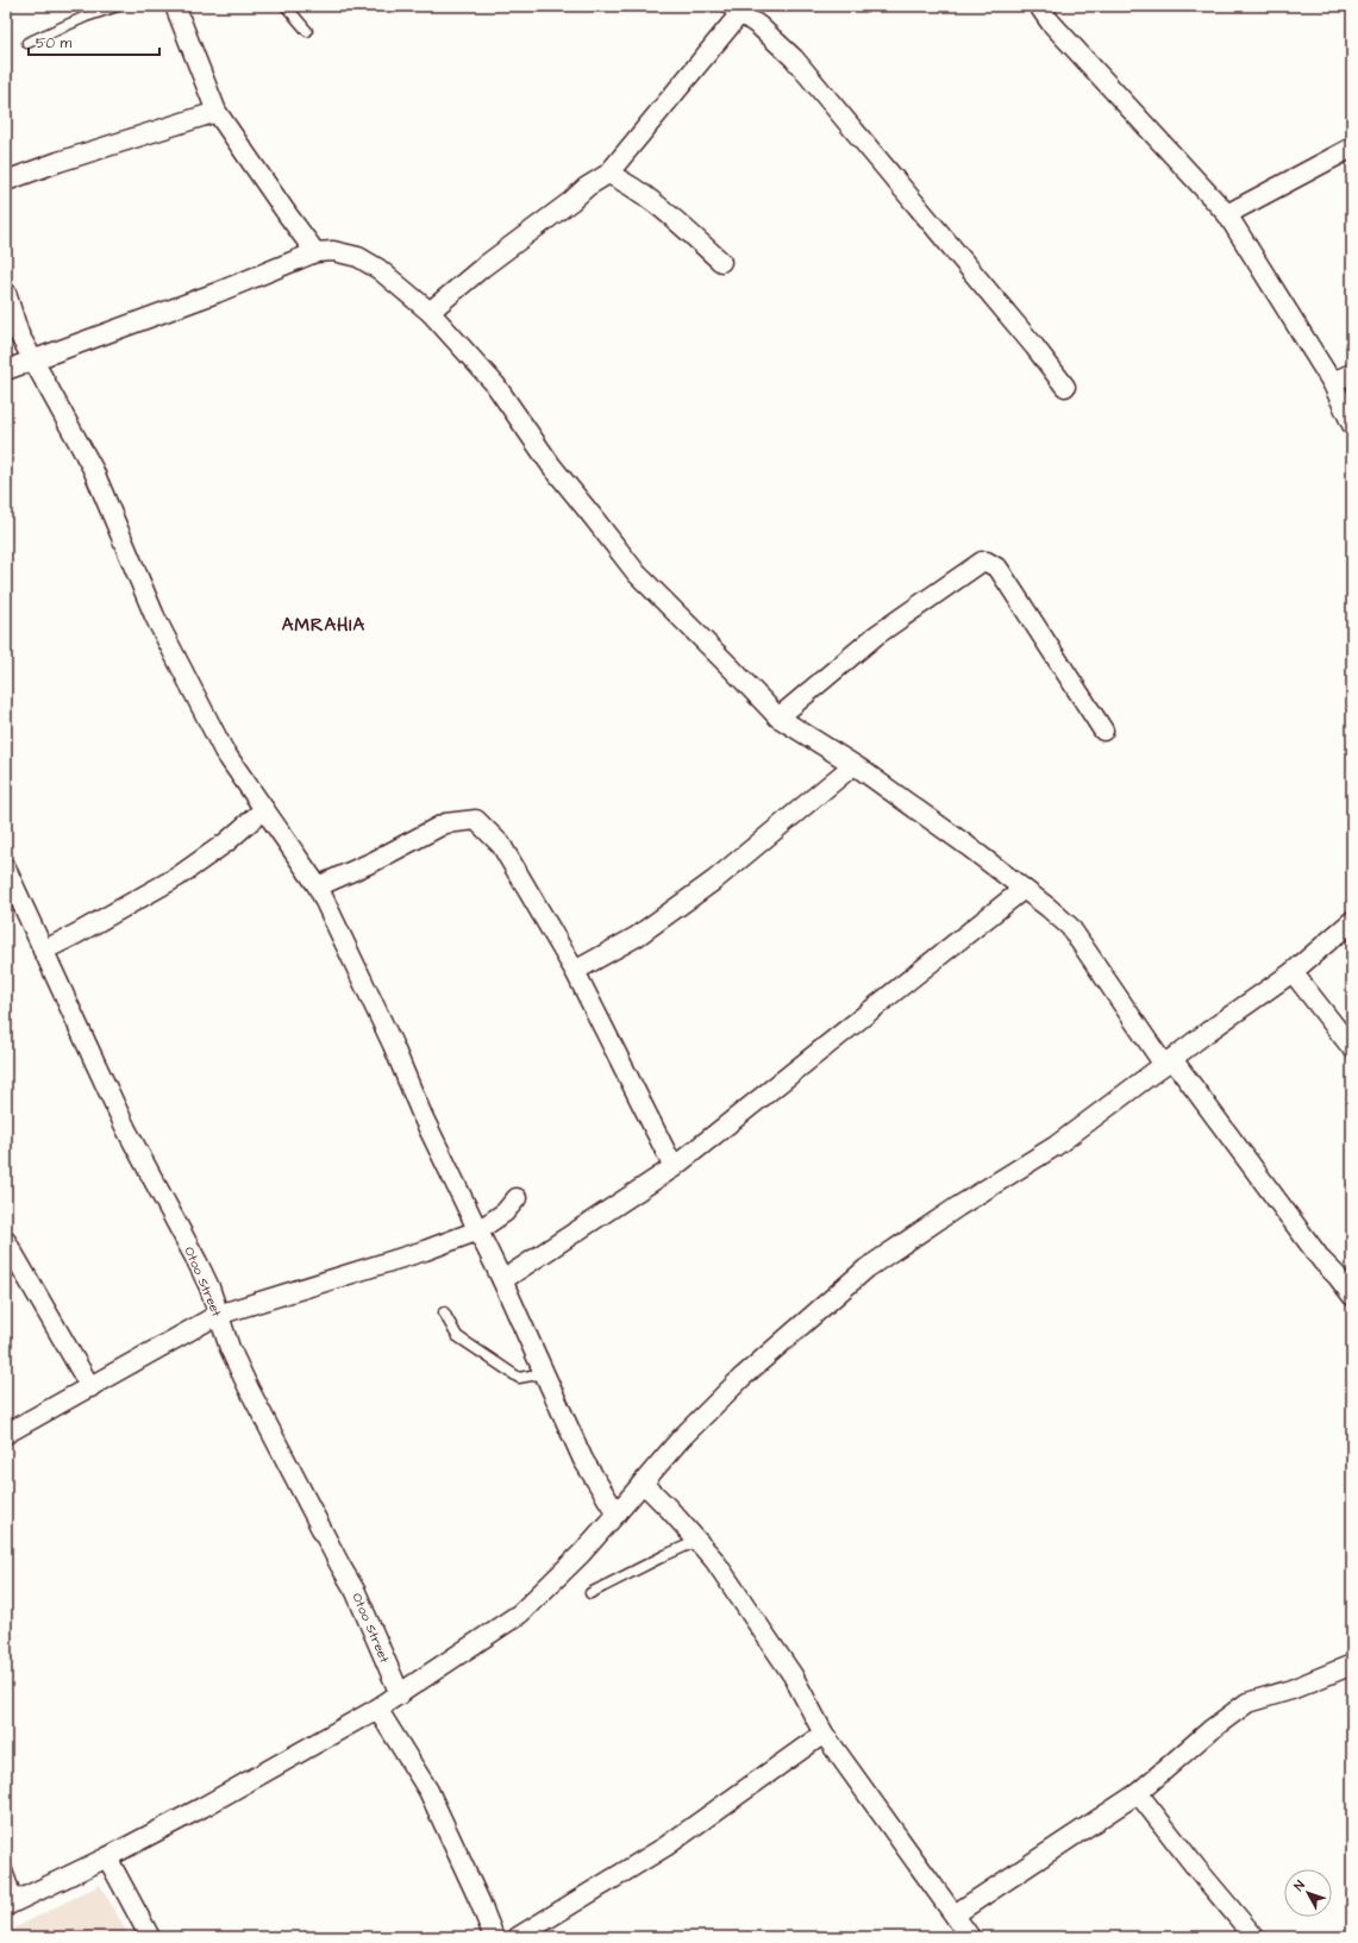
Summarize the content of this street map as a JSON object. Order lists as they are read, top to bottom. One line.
{"streets":{"street":["Otoo Street"]},"districts":["AMRAHIA"],"scale_bar":"50 m","north":"top left"}
